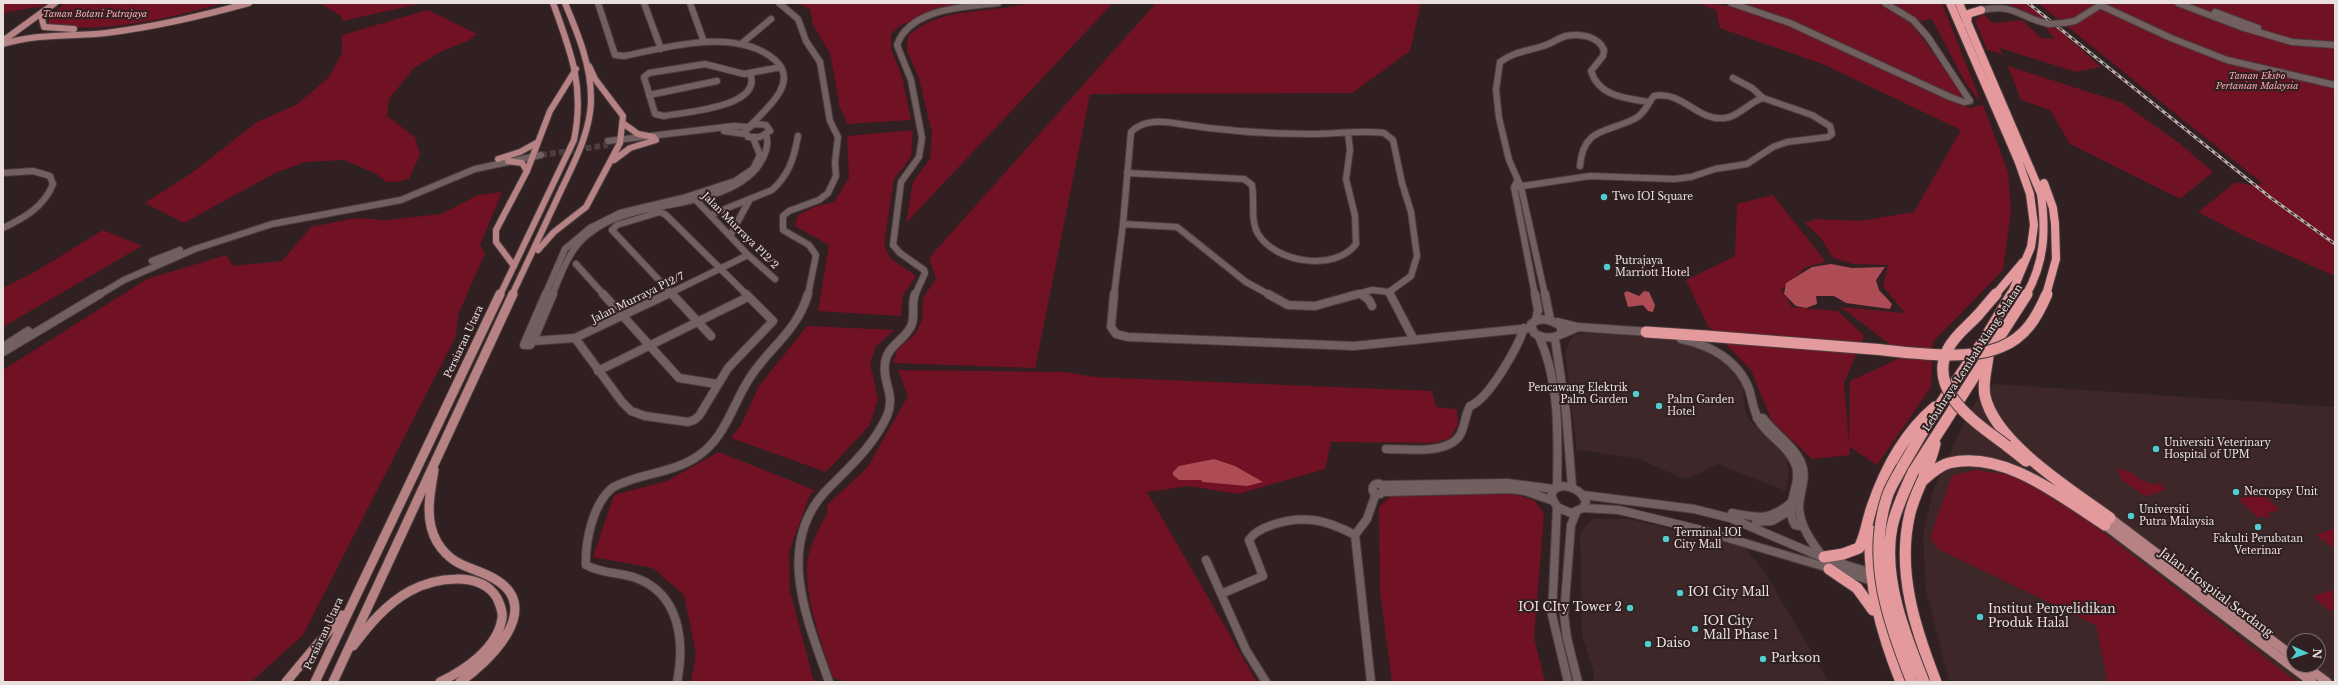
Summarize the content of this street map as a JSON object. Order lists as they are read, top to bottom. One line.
{"streets":{"highway":["Lebuhraya Lembah Klang Selatan"],"main road":["Persiaran Utara","Jalan Hospital Serdang"],"street":["Jalan Murraya P12/2","Jalan Murraya P12/7"]},"crossings":[["Jalan Murraya P12/2","Jalan Murraya P12/7"]],"parks":["Taman Botani Putrajaya","Taman Ekspo Pertanian Malaysia"],"places":["Two IOI Square","Putrajaya Marriott Hotel","Pencawang Elektrik Palm Garden","Palm Garden Hotel","Universiti Veterinary Hospital of UPM","Necropsy Unit","Universiti Putra Malaysia","Fakulti Perubatan Veterinar","Terminal IOI City Mall","IOI City Mall","IOI CIty Tower 2","Institut Penyelidikan Produk Halal","IOI City Mall Phase 1","Daiso","Parkson"],"north":"right"}
